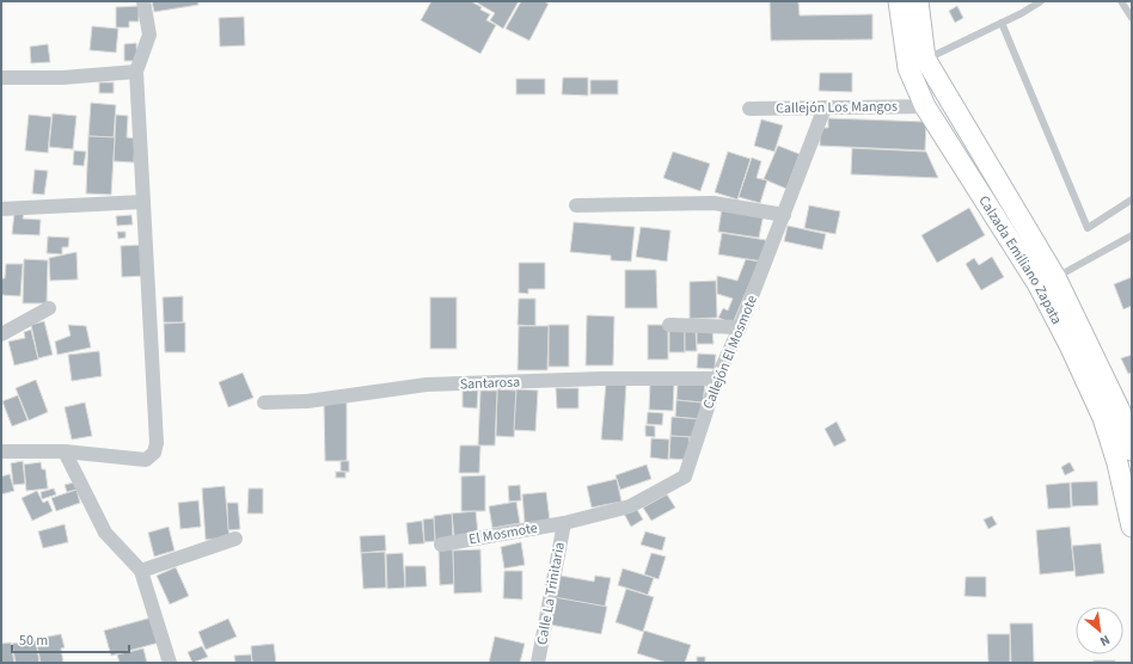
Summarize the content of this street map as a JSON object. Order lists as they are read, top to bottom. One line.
{"streets":{"main road":["Calzada Emiliano Zapata"],"street":["Callejón Los Mangos","Callejón El Mosmote","Santarosa","El Mosmote","Calle La Trinitaria"]},"crossings":[["Callejón Los Mangos","Calzada Emiliano Zapata"],["Callejón Los Mangos","Callejón El Mosmote"],["Callejón El Mosmote","Santarosa"],["Callejón El Mosmote","El Mosmote"],["Callejón El Mosmote","Calle La Trinitaria"],["El Mosmote","Calle La Trinitaria"]],"scale_bar":"50 m","north":"bottom right"}
